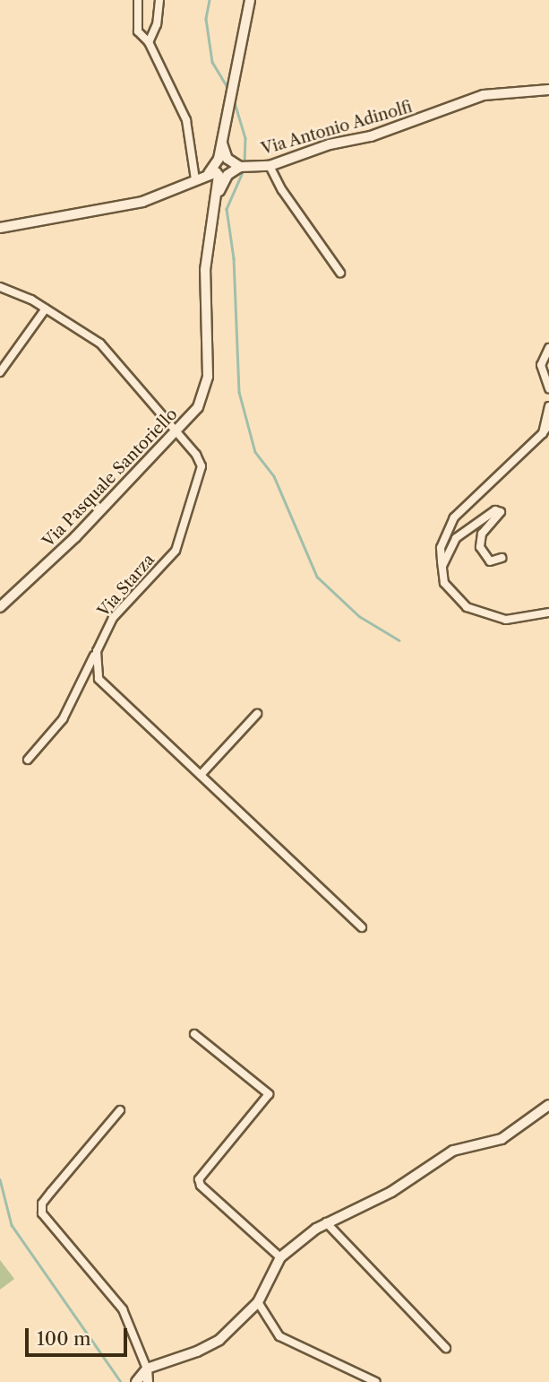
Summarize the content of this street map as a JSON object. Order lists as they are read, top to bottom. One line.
{"streets":{"street":["Via Antonio Adinolfi","Via Pasquale Santoriello","Via Starza"]},"crossings":[["Via Antonio Adinolfi","Via Pasquale Santoriello"],["Via Pasquale Santoriello","Via Starza"]],"scale_bar":"100 m"}
